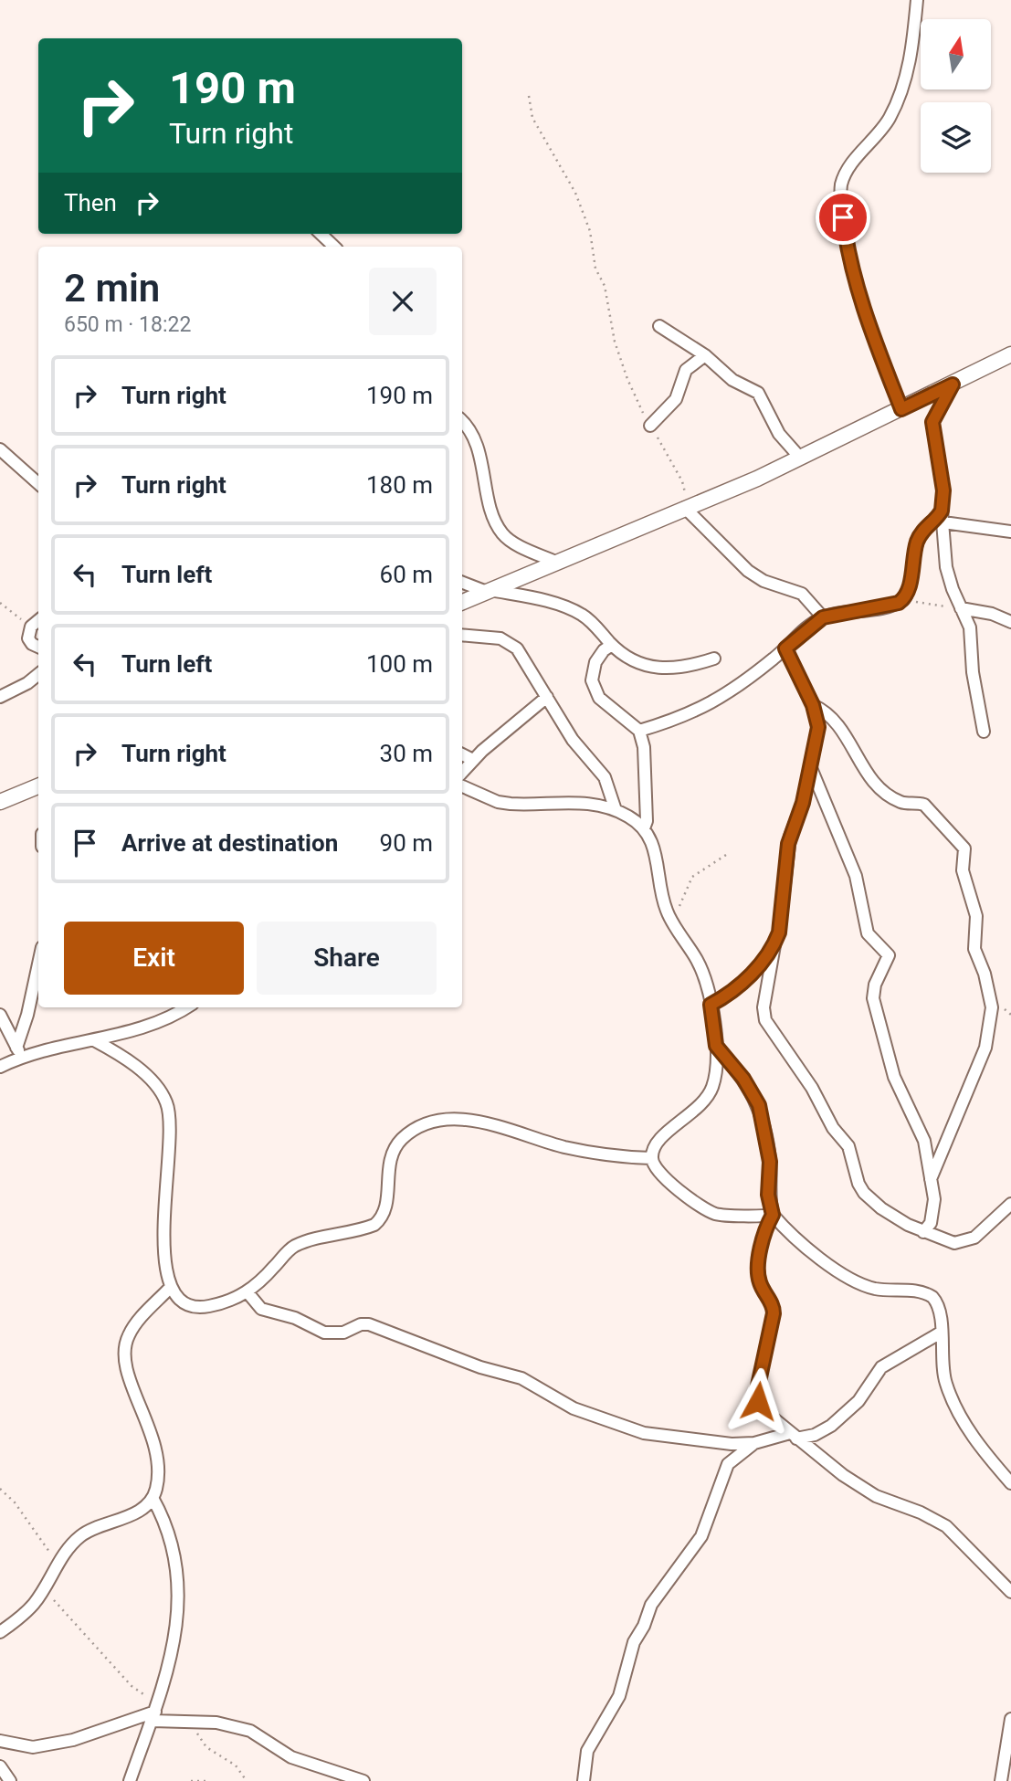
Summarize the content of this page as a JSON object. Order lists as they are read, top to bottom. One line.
{"north":"top","page":{"turn":["190 m","Turn right"],"then":"Then","heading":["2 min","650 m · 18:22"],"list":[{"name":"Turn right","value":"190 m"},{"name":"Turn right","value":"180 m"},{"name":"Turn left","value":"60 m"},{"name":"Turn left","value":"100 m"},{"name":"Turn right","value":"30 m"},{"name":"Arrive at destination","value":"90 m"}],"buttons":["Exit","Share"]}}
